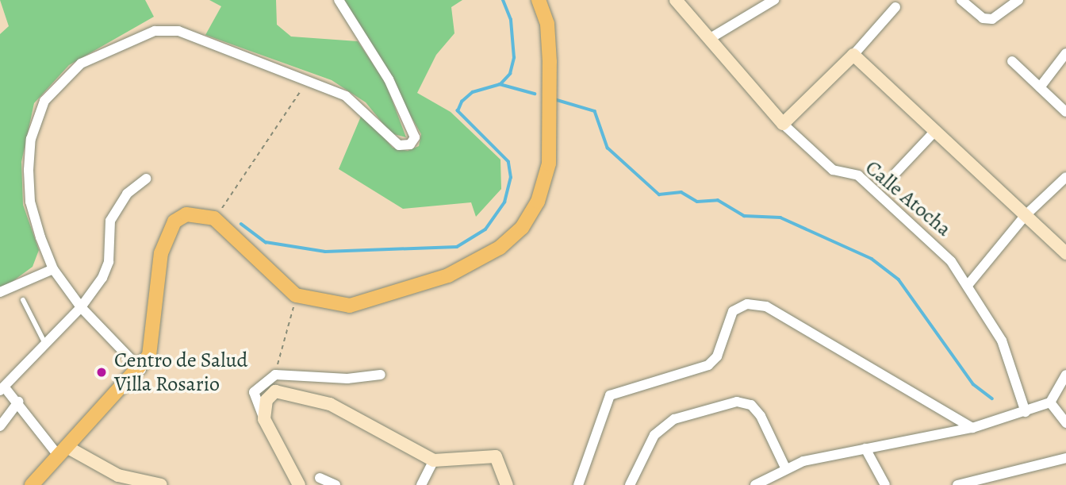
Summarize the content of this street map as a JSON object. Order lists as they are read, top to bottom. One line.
{"streets":{"street":["Calle Atocha"]},"places":["Centro de Salud Villa Rosario"]}
